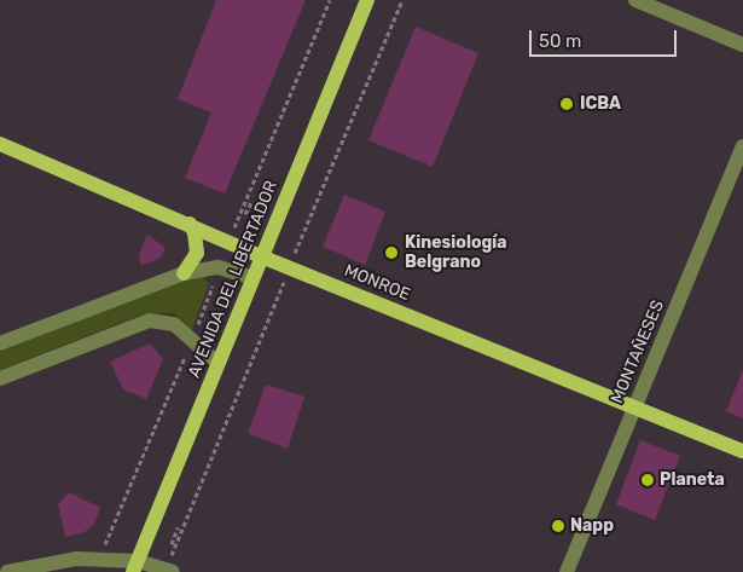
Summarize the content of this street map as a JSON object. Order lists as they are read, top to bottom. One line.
{"streets":{"main road":["AVENIDA DEL LIBERTADOR","MONROE"],"street":["MONTAÑESES"]},"crossings":[["AVENIDA DEL LIBERTADOR","MONROE"],["MONROE","MONTAÑESES"]],"places":["ICBA","Kinesiología Belgrano","Planeta","Napp"],"scale_bar":"50 m"}
